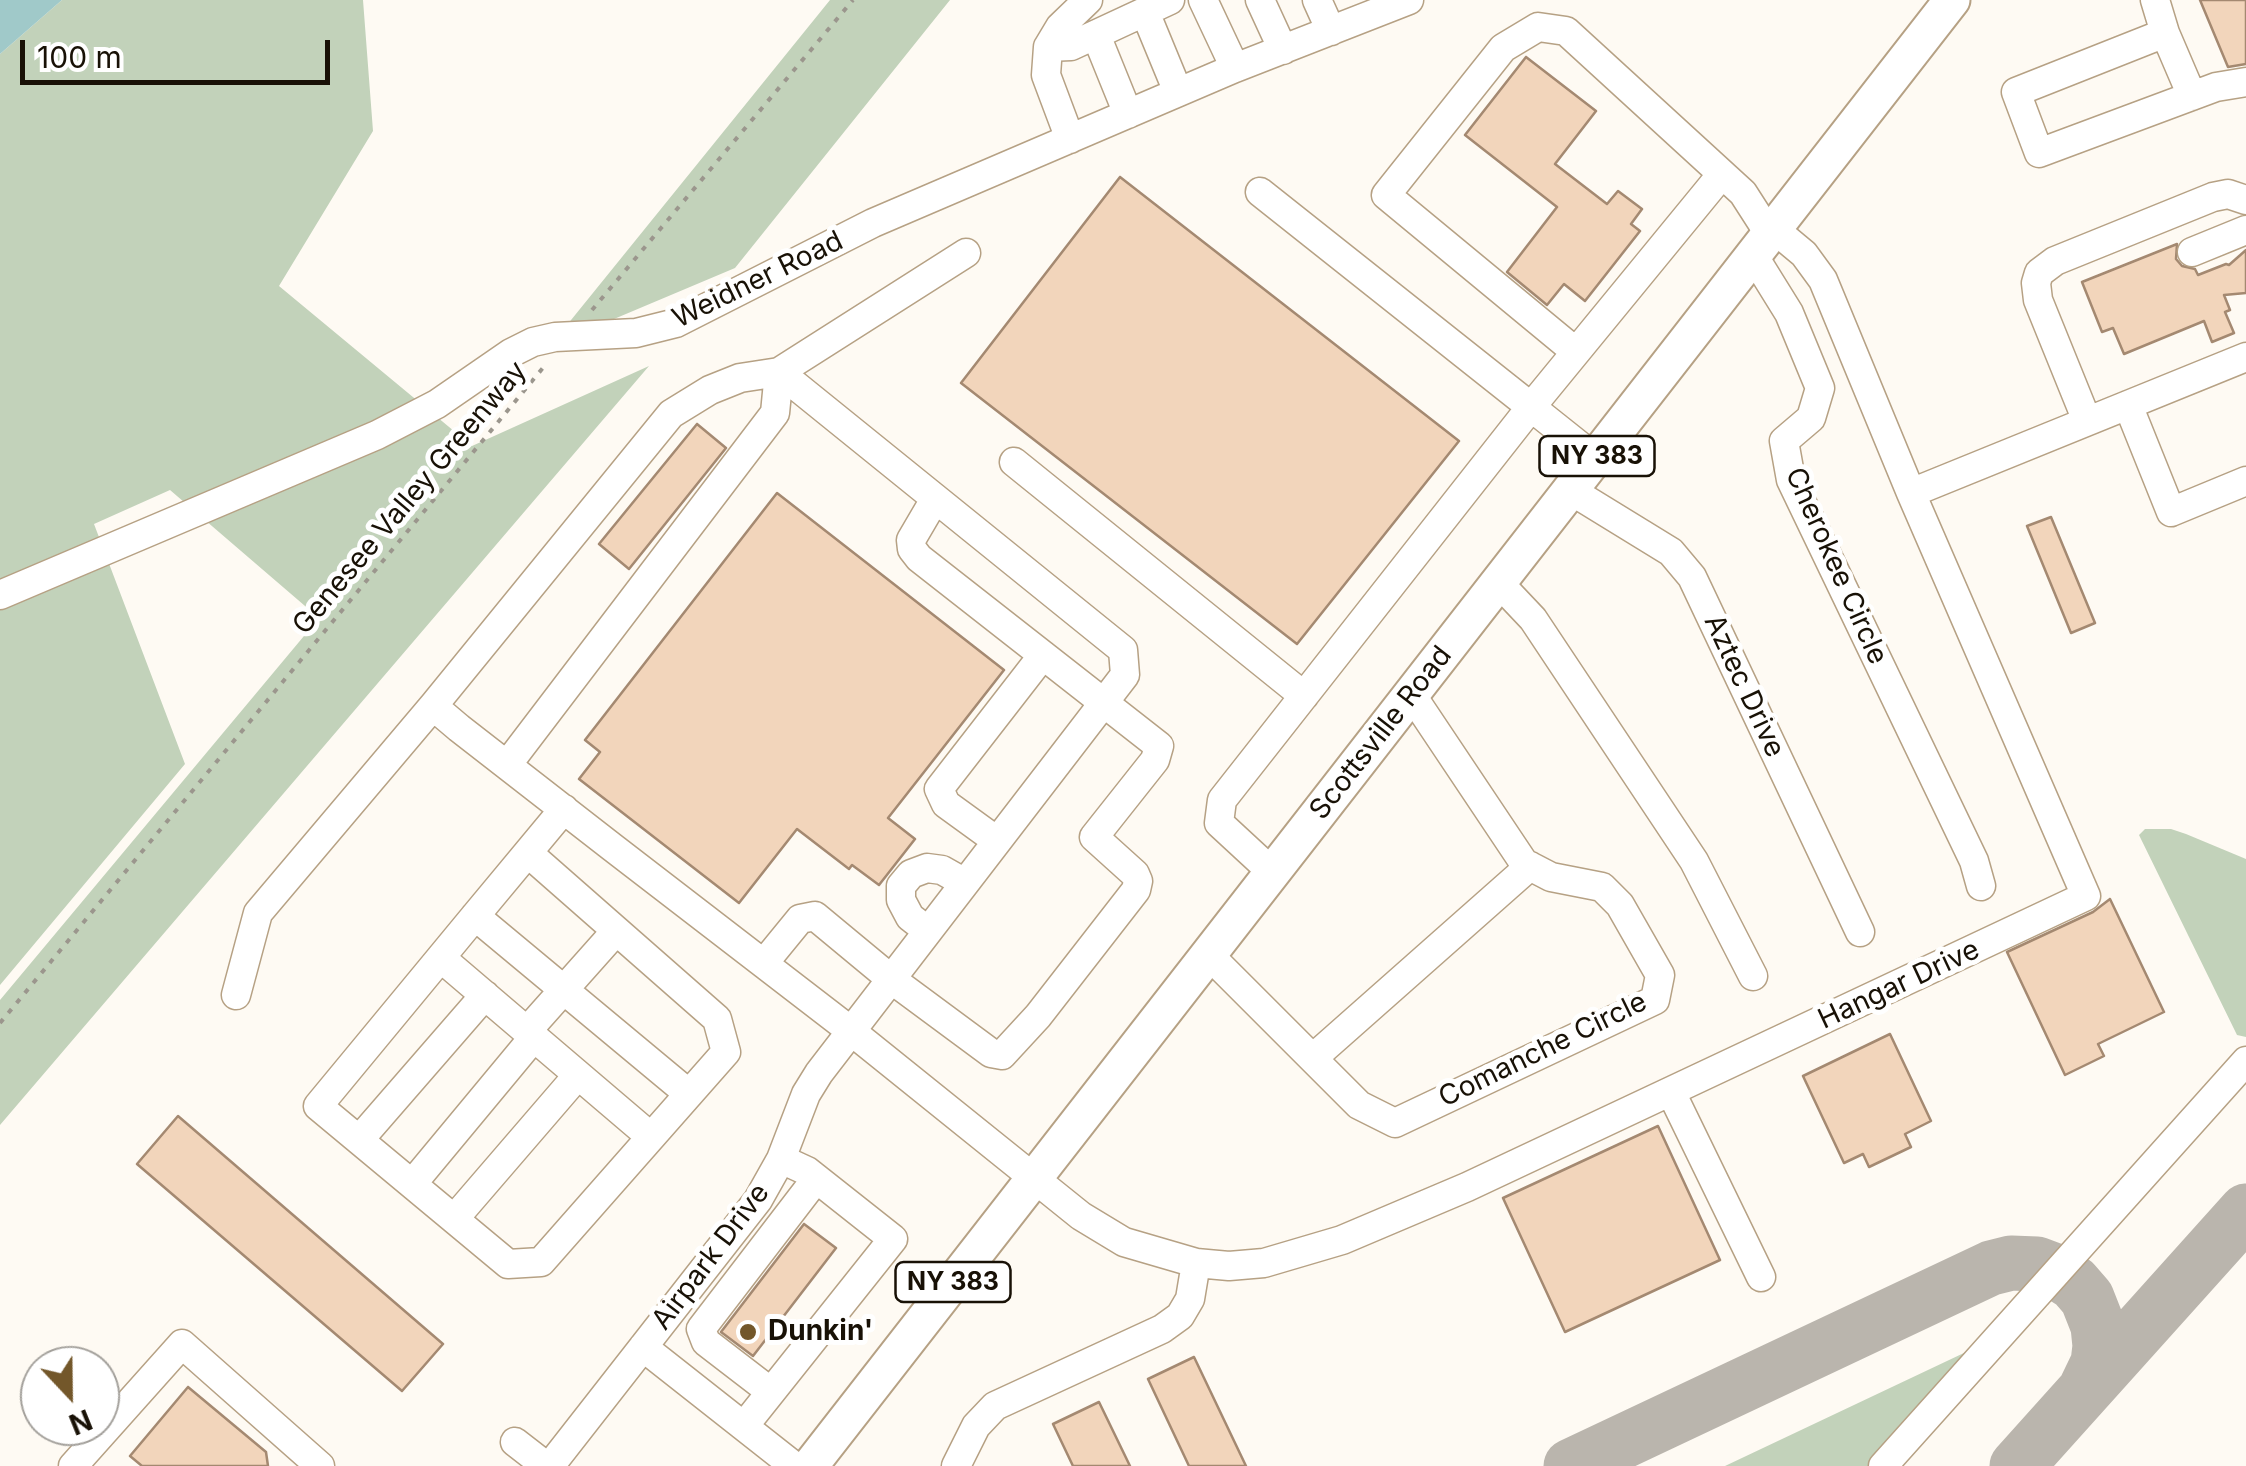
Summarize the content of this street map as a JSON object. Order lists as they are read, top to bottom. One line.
{"streets":{"main road":["NY 383","Scottsville Road"],"street":["Weidner Road","Cherokee Circle","Aztec Drive","Hangar Drive","Comanche Circle","Airpark Drive"],"path":["Genesee Valley Greenway"]},"crossings":[["Weidner Road","Genesee Valley Greenway"],["Cherokee Circle","Scottsville Road"],["Cherokee Circle","Hangar Drive"],["Aztec Drive","Scottsville Road"],["Scottsville Road","Hangar Drive"],["Scottsville Road","Comanche Circle"]],"places":["Dunkin'"],"scale_bar":"100 m","north":"bottom"}
